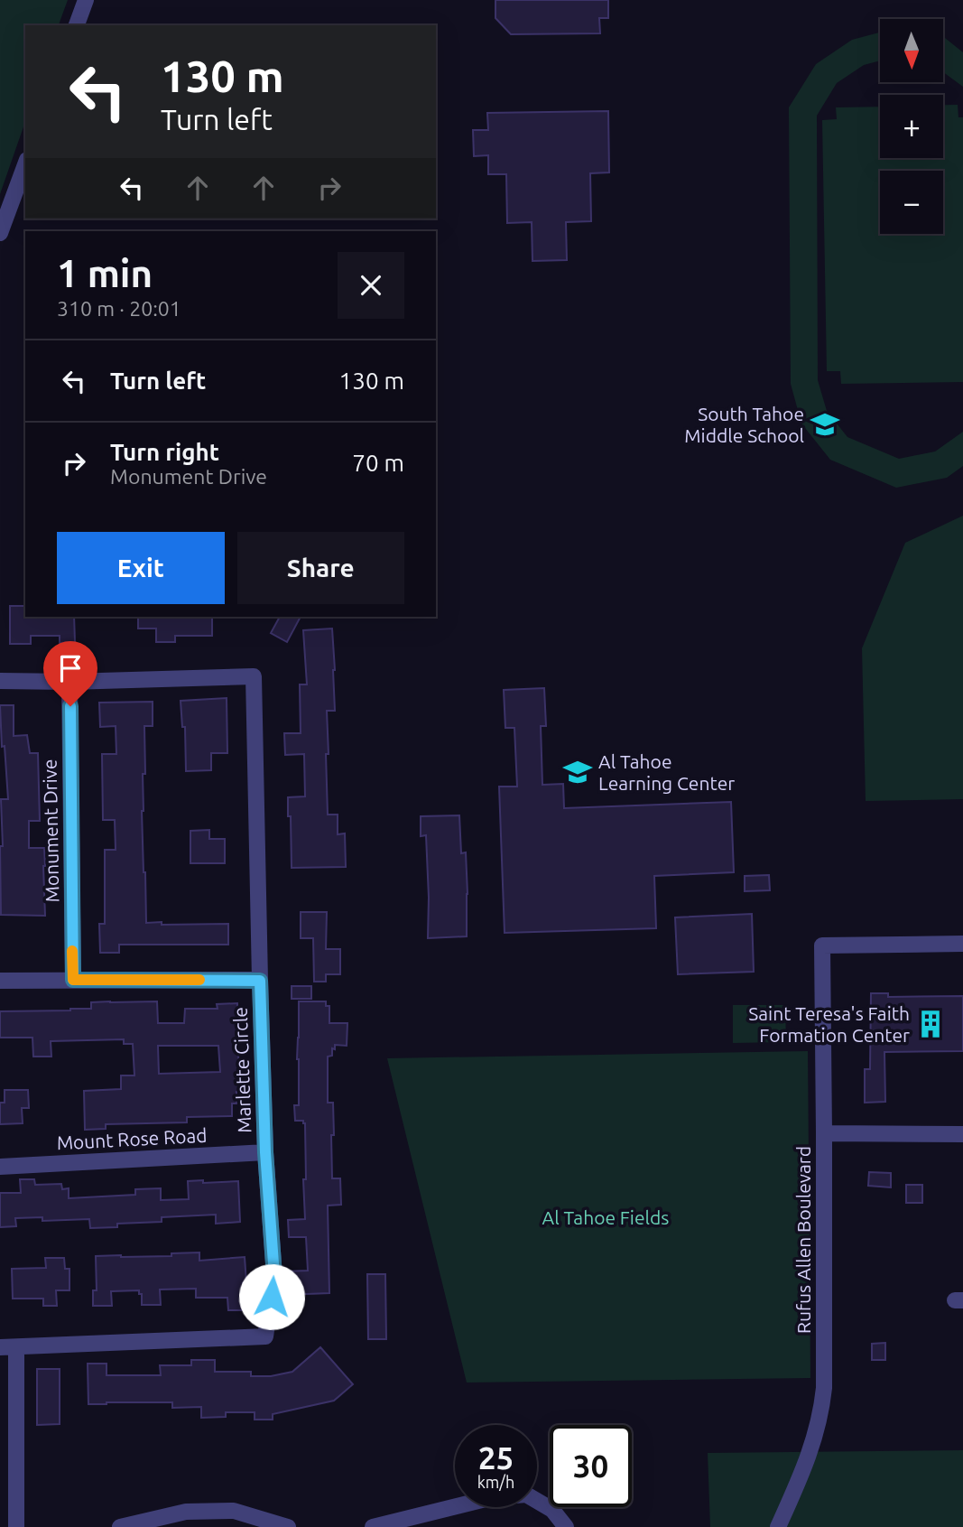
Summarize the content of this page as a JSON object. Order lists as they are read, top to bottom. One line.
{"streets":{"street":["Monument Drive","Marlette Circle","Mount Rose Road","Rufus Allen Boulevard"]},"crossings":[["Monument Drive","Marlette Circle"],["Marlette Circle","Mount Rose Road"]],"parks":["Al Tahoe Fields"],"places":{"school or university":["South Tahoe Middle School","Al Tahoe Learning Center"],"building":["Saint Teresa's Faith Formation Center"]},"north":"bottom","page":{"map_buttons":["+","−"],"turn":["130 m","Turn left"],"heading":["1 min","310 m · 20:01"],"list":[{"name":"Turn left","value":"130 m"},{"name":"Turn right","note":"Monument Drive","value":"70 m"}],"buttons":["Exit","Share"],"speed":"25 km/h","limit":"30"}}
